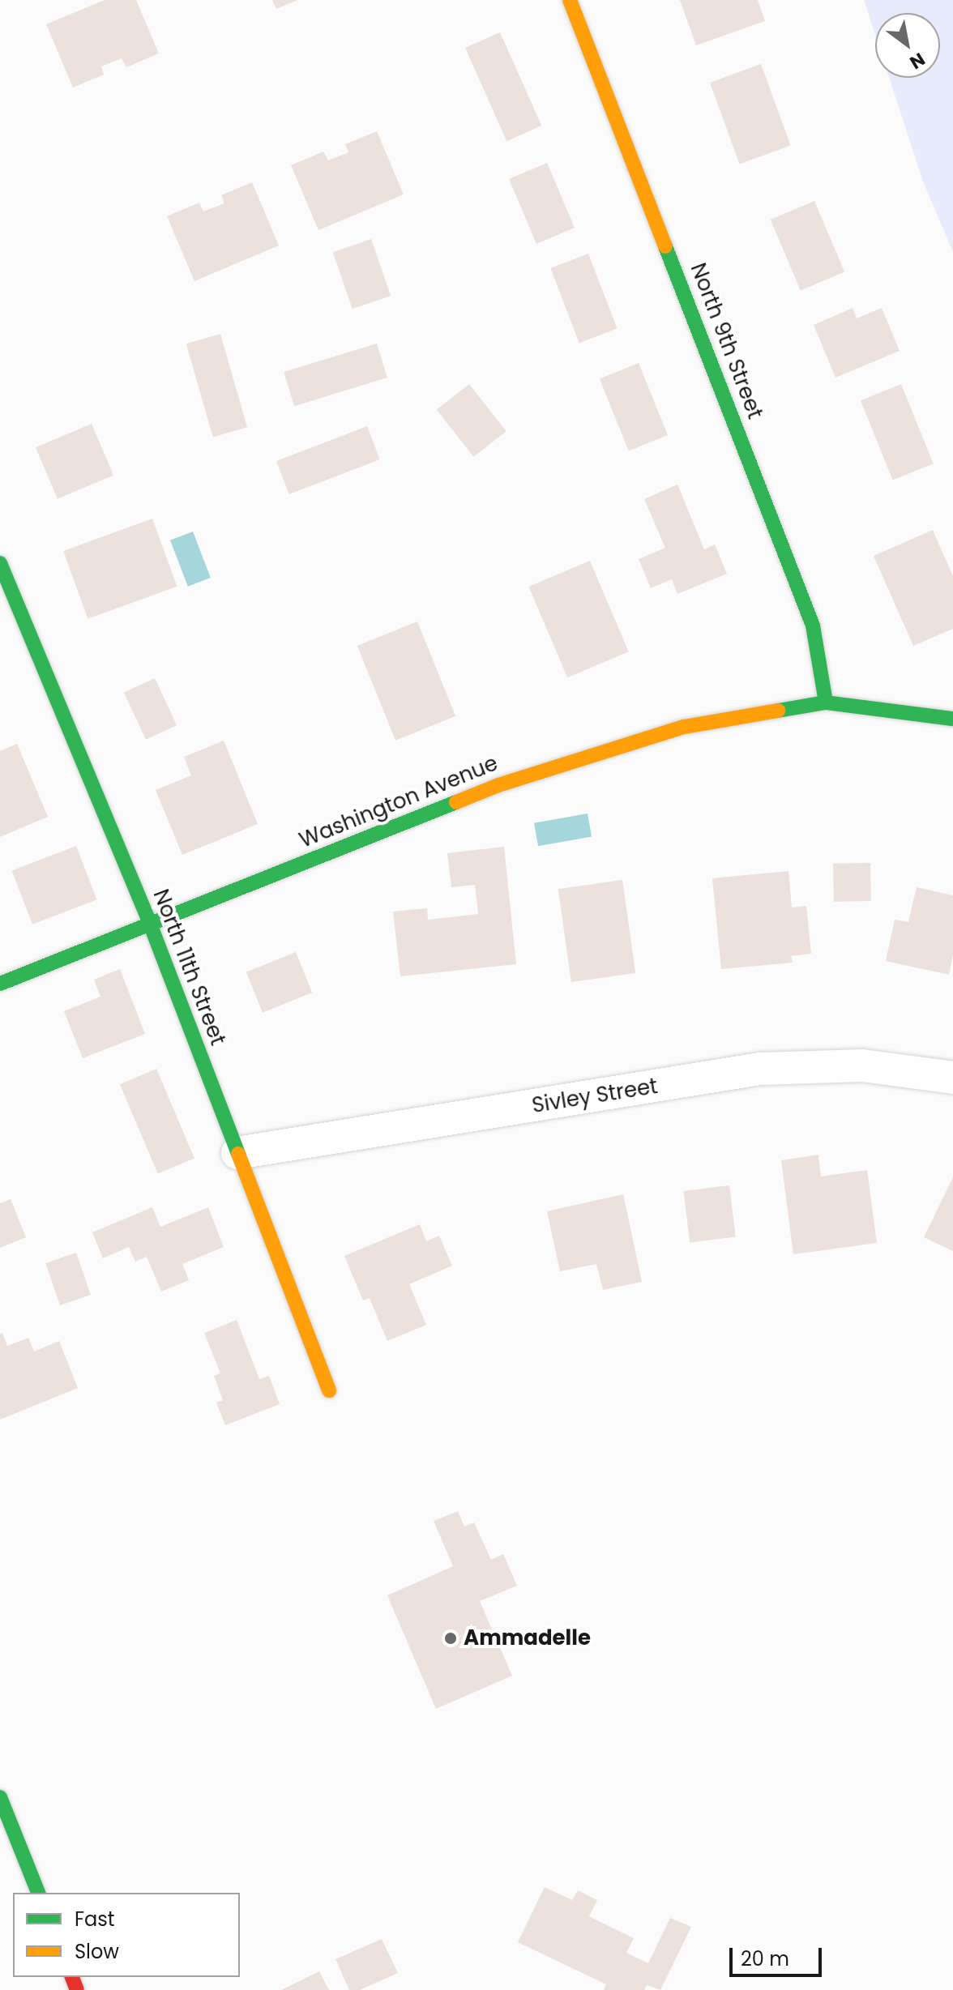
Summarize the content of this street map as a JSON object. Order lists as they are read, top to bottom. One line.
{"streets":{"street":["North 9th Street","Washington Avenue","North 11th Street","Sivley Street"]},"crossings":[["North 9th Street","Washington Avenue"],["Washington Avenue","North 11th Street"],["North 11th Street","Sivley Street"]],"places":["Ammadelle"],"legend":["Fast","Slow"],"scale_bar":"20 m","north":"bottom right"}
